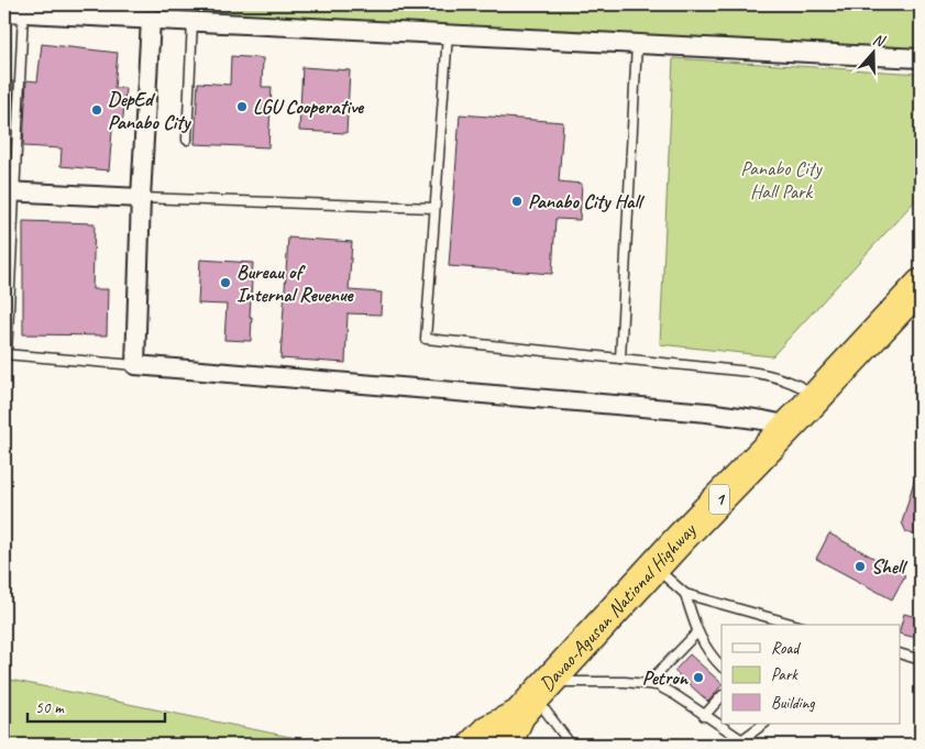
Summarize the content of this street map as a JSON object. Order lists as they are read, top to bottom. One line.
{"streets":{"highway":["1","Davao-Agusan National Highway"]},"parks":["Panabo City Hall Park"],"places":["LGU Cooperative","DepEd Panabo City","Panabo City Hall","Bureau of Internal Revenue","Shell","Petron"],"legend":["Road","Park","Building"],"scale_bar":"50 m","north":"top"}
